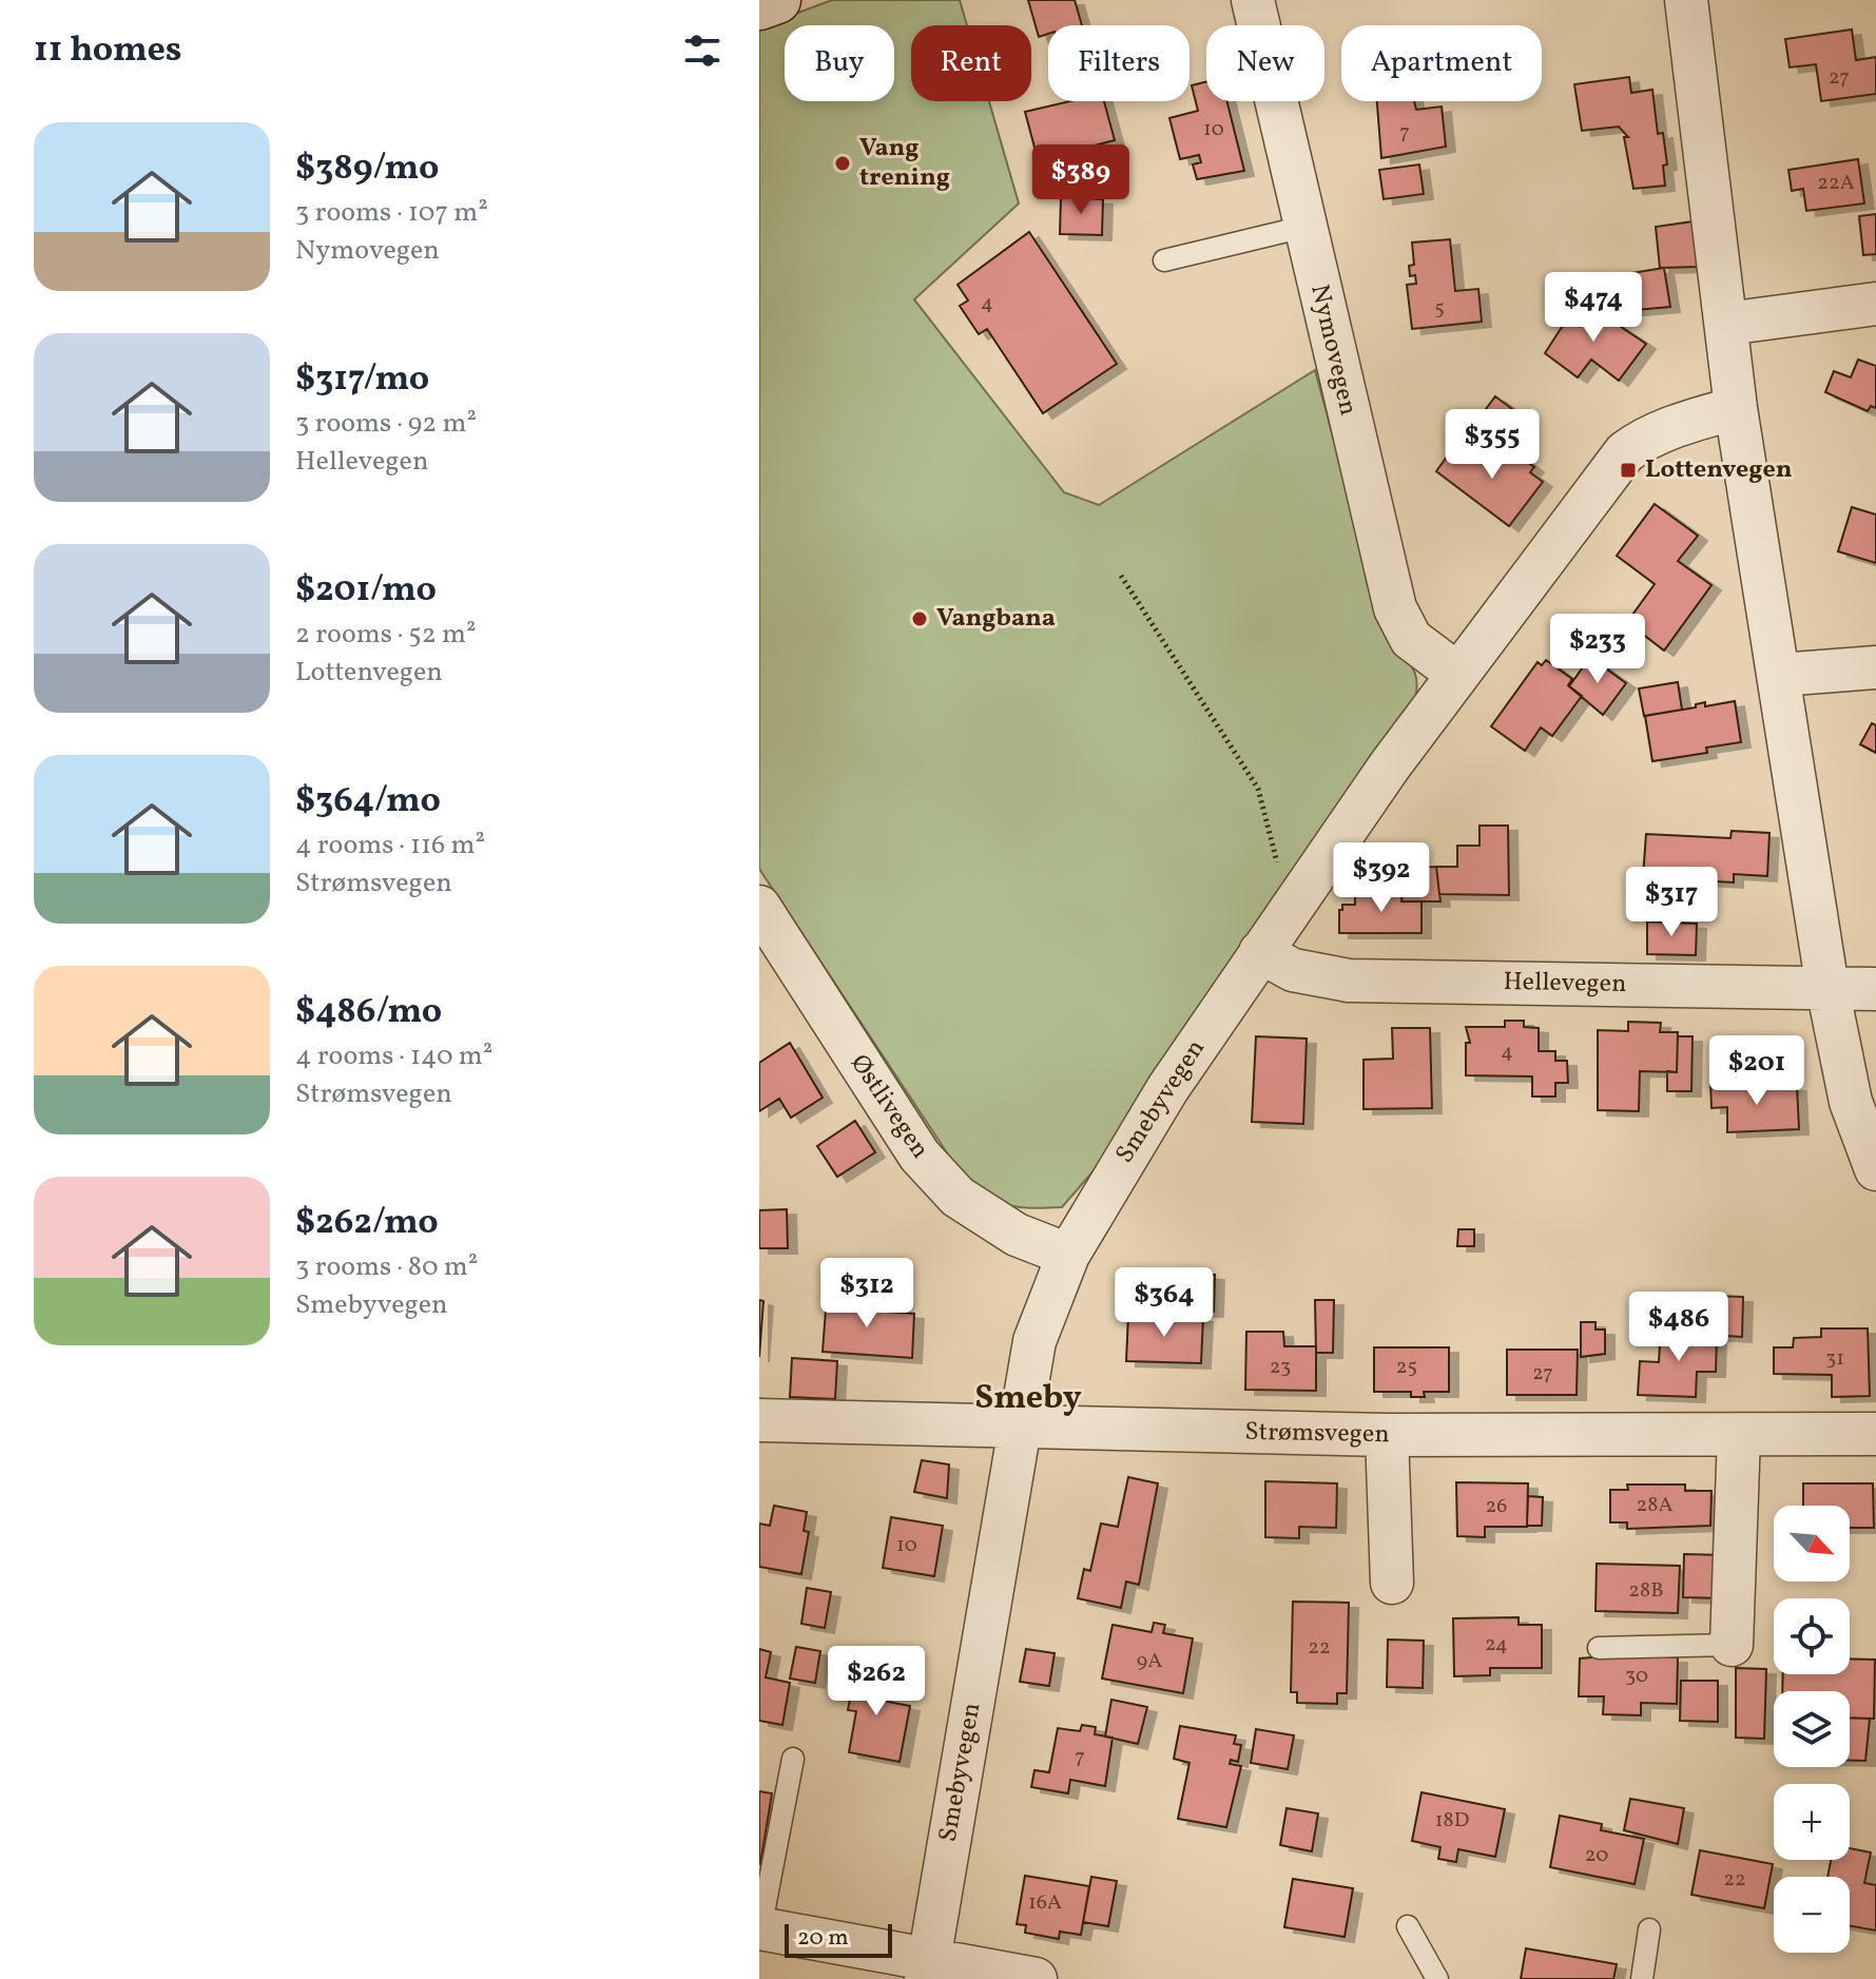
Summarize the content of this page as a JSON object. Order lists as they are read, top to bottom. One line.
{"streets":{"street":["Nymovegen","Hellevegen","Smebyvegen","Østlivegen","Strømsvegen"]},"crossings":[["Nymovegen","Smebyvegen"],["Hellevegen","Smebyvegen"],["Smebyvegen","Østlivegen"],["Smebyvegen","Strømsvegen"]],"districts":["Smeby"],"places":{"other":["Vang trening","Vangbana"],"transit":["Lottenvegen"]},"house_numbers":["27","10","7","22A","4","5","4","31","23","25","27","28A","26","10","28B","24","22","9A","30","7","18D","20","22","16A"],"scale_bar":"20 m","north":"bottom right","page":{"heading":"11 homes","chip":["Buy","Rent","Filters","New","Apartment"],"list":[{"name":"$389/mo","note":"3 rooms · 107 m² · Nymovegen"},{"name":"$317/mo","note":"3 rooms · 92 m² · Hellevegen"},{"name":"$201/mo","note":"2 rooms · 52 m² · Lottenvegen"},{"name":"$364/mo","note":"4 rooms · 116 m² · Strømsvegen"},{"name":"$486/mo","note":"4 rooms · 140 m² · Strømsvegen"},{"name":"$262/mo","note":"3 rooms · 80 m² · Smebyvegen"}],"price":["$389","$474","$355","$233","$392","$317","$201","$312","$364","$486","$262"],"map_buttons":["+","−"],"scale":"20 m"}}
